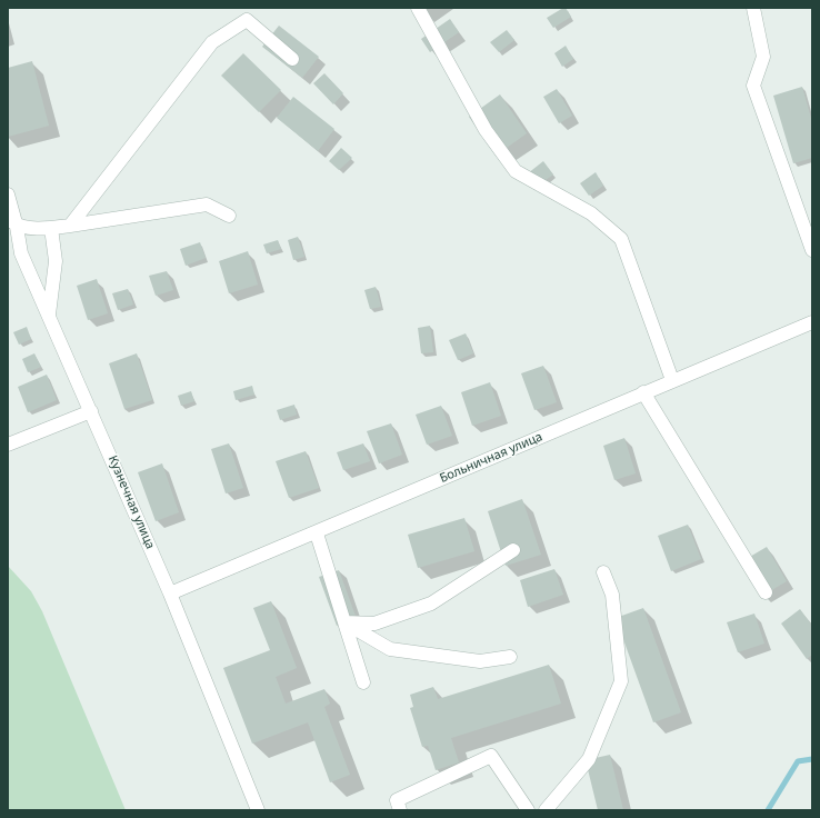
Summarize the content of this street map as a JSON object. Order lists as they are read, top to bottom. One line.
{"streets":{"street":["Больничная улица","Кузнечная улица"]},"crossings":[["Больничная улица","Кузнечная улица"]]}
